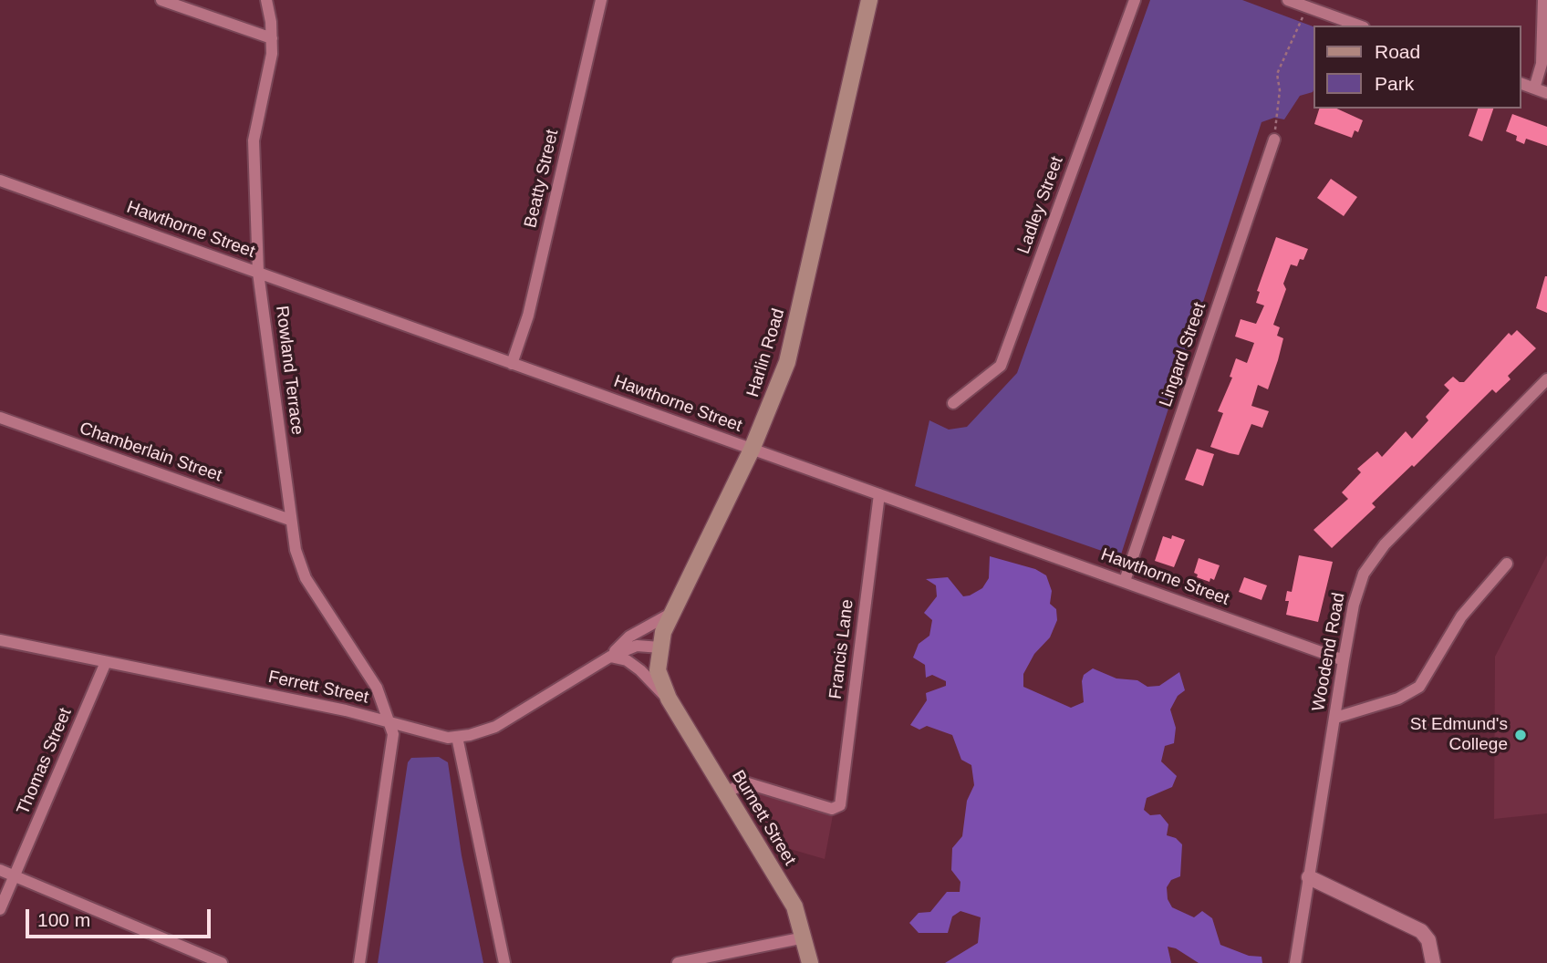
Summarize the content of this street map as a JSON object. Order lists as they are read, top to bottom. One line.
{"streets":{"main road":["Harlin Road","Burnett Street"],"street":["Beatty Street","Ladley Street","Hawthorne Street","Lingard Street","Rowland Terrace","Chamberlain Street","Francis Lane","Woodend Road","Ferrett Street","Thomas Street"]},"crossings":[["Beatty Street","Hawthorne Street"],["Hawthorne Street","Harlin Road"],["Hawthorne Street","Lingard Street"],["Hawthorne Street","Rowland Terrace"],["Hawthorne Street","Francis Lane"],["Hawthorne Street","Woodend Road"],["Harlin Road","Ferrett Street"],["Harlin Road","Burnett Street"],["Rowland Terrace","Chamberlain Street"],["Rowland Terrace","Ferrett Street"],["Francis Lane","Burnett Street"],["Ferrett Street","Thomas Street"]],"places":["St Edmund's College"],"legend":["Road","Park"],"scale_bar":"100 m"}
